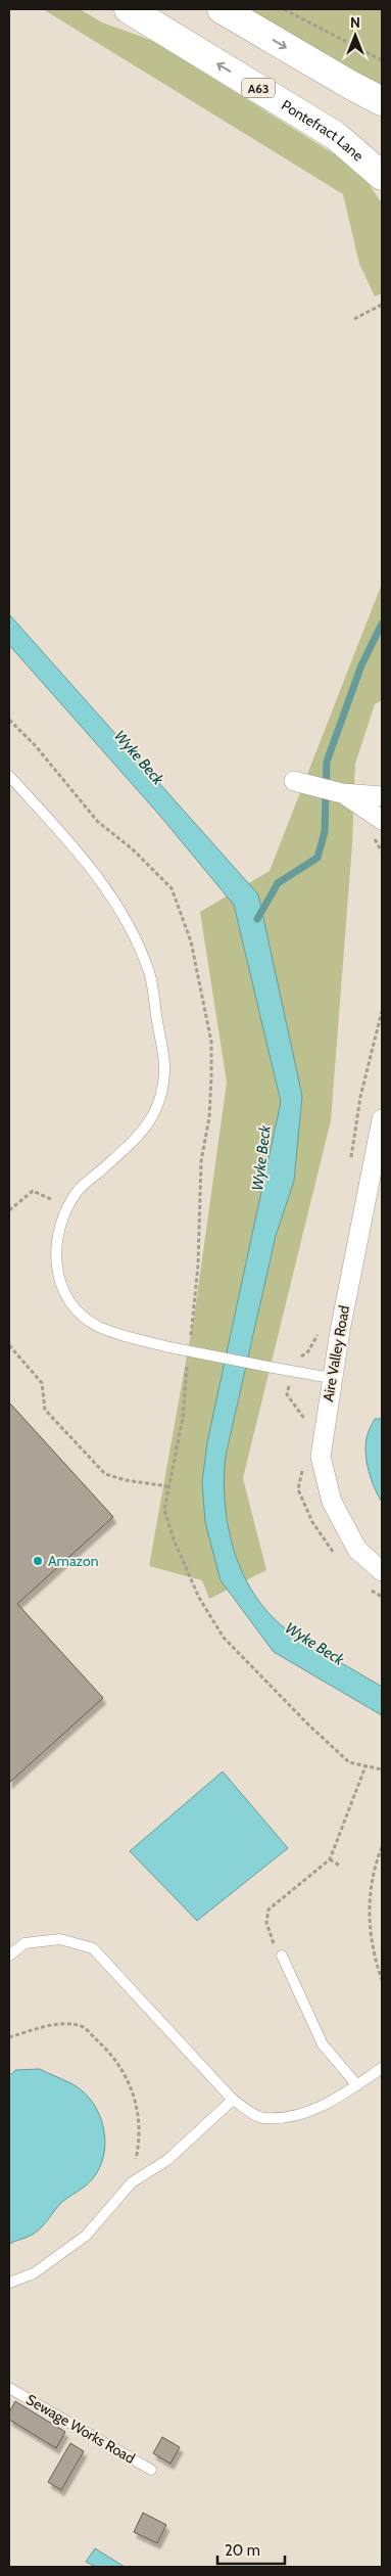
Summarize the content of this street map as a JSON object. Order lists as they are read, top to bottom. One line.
{"streets":{"highway":["A63","Pontefract Lane"],"street":["Aire Valley Road"],"lane":["Sewage Works Road"]},"water":["Wyke Beck"],"places":["Amazon"],"scale_bar":"20 m","north":"top"}
